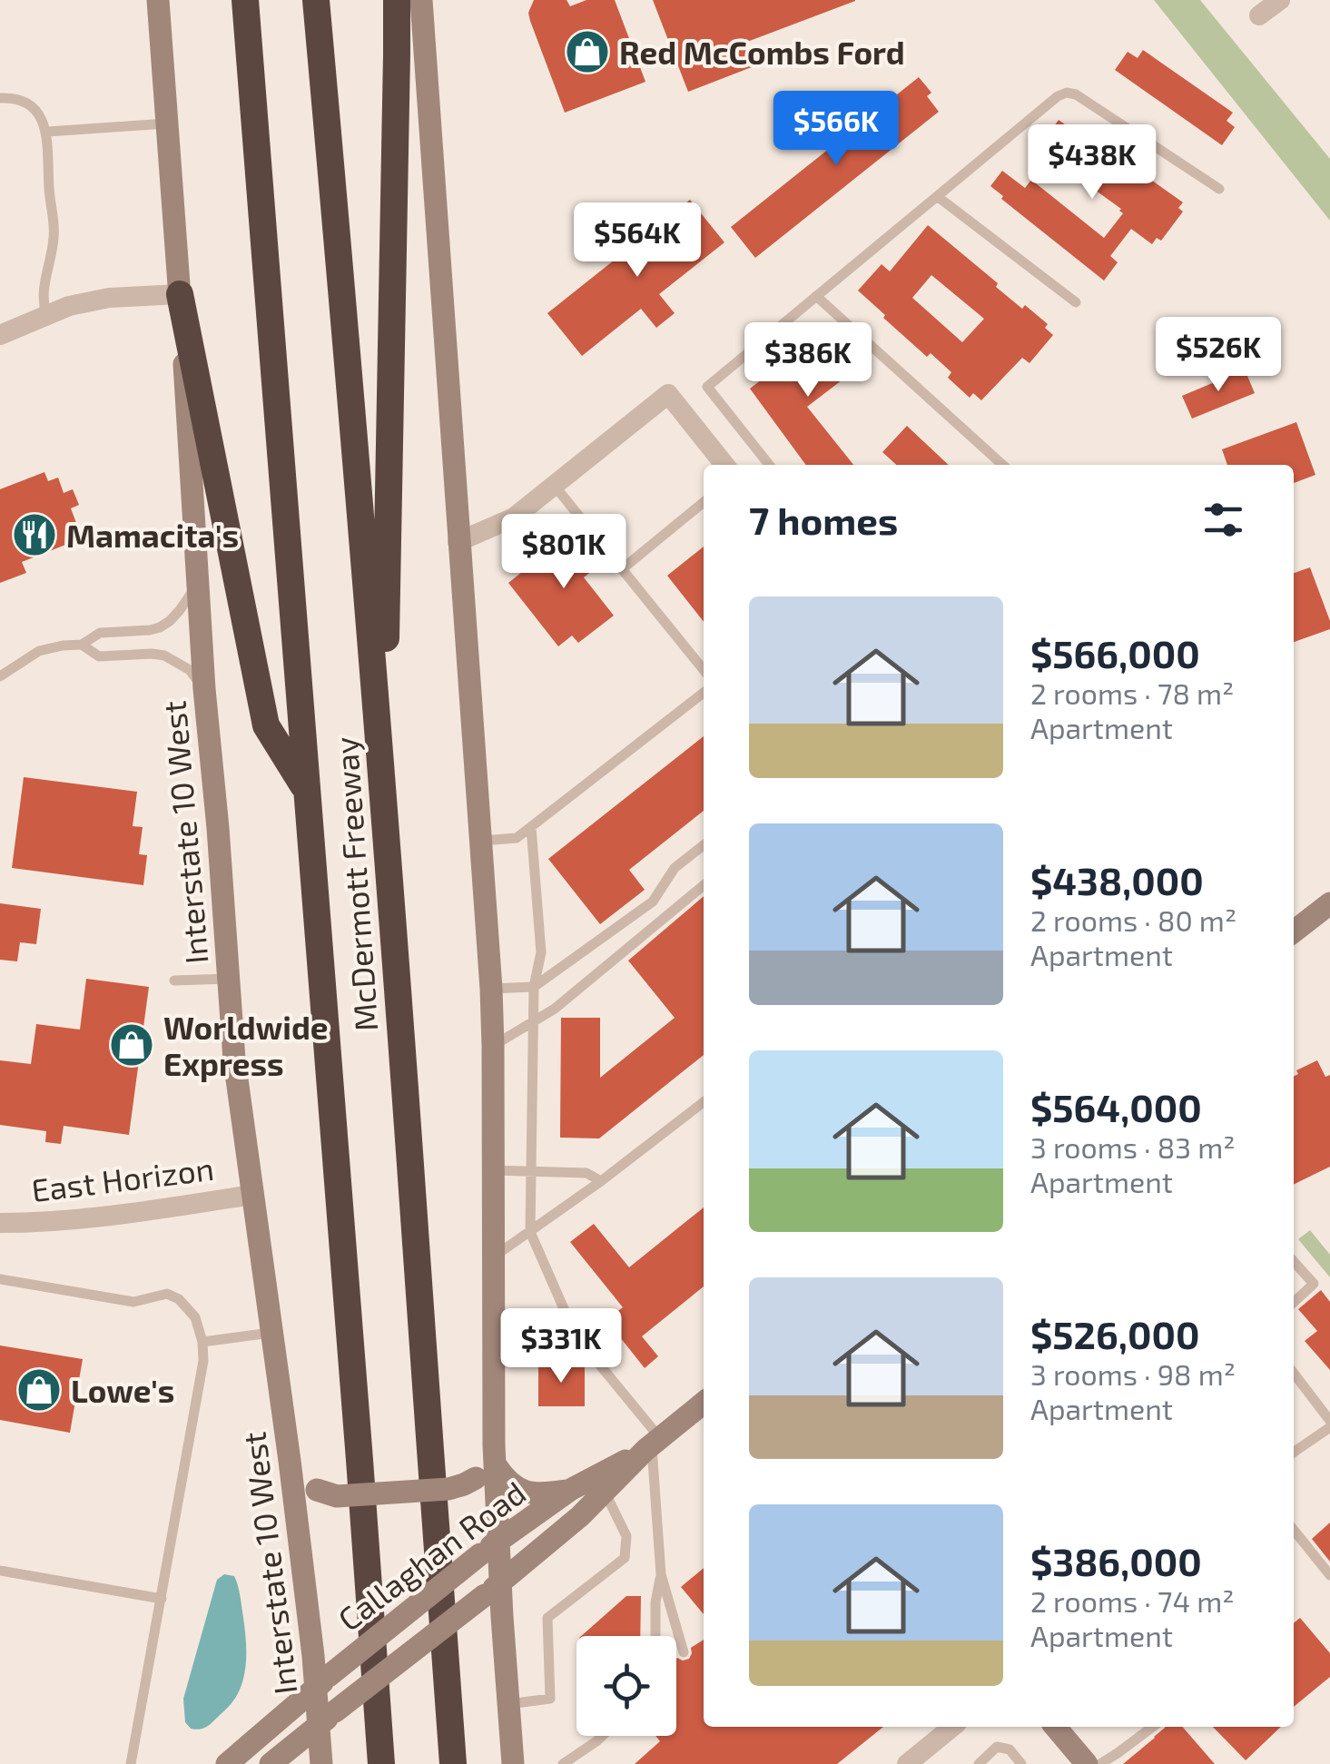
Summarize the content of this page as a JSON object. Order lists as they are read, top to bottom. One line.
{"streets":{"highway":["McDermott Freeway"],"main road":["Interstate 10 West","Callaghan Road"],"street":["East Horizon"]},"crossings":[["Interstate 10 West","East Horizon"],["Interstate 10 West","Callaghan Road"]],"places":{"shop":["Red McCombs Ford","Worldwide Express","Lowe's"],"restaurant":["Mamacita's"]},"page":{"price":["$566K","$438K","$564K","$526K","$386K","$801K","$331K"],"heading":"7 homes","list":[{"name":"$566,000","note":"2 rooms · 78 m² · Apartment"},{"name":"$438,000","note":"2 rooms · 80 m² · Apartment"},{"name":"$564,000","note":"3 rooms · 83 m² · Apartment"},{"name":"$526,000","note":"3 rooms · 98 m² · Apartment"},{"name":"$386,000","note":"2 rooms · 74 m² · Apartment"}]}}
